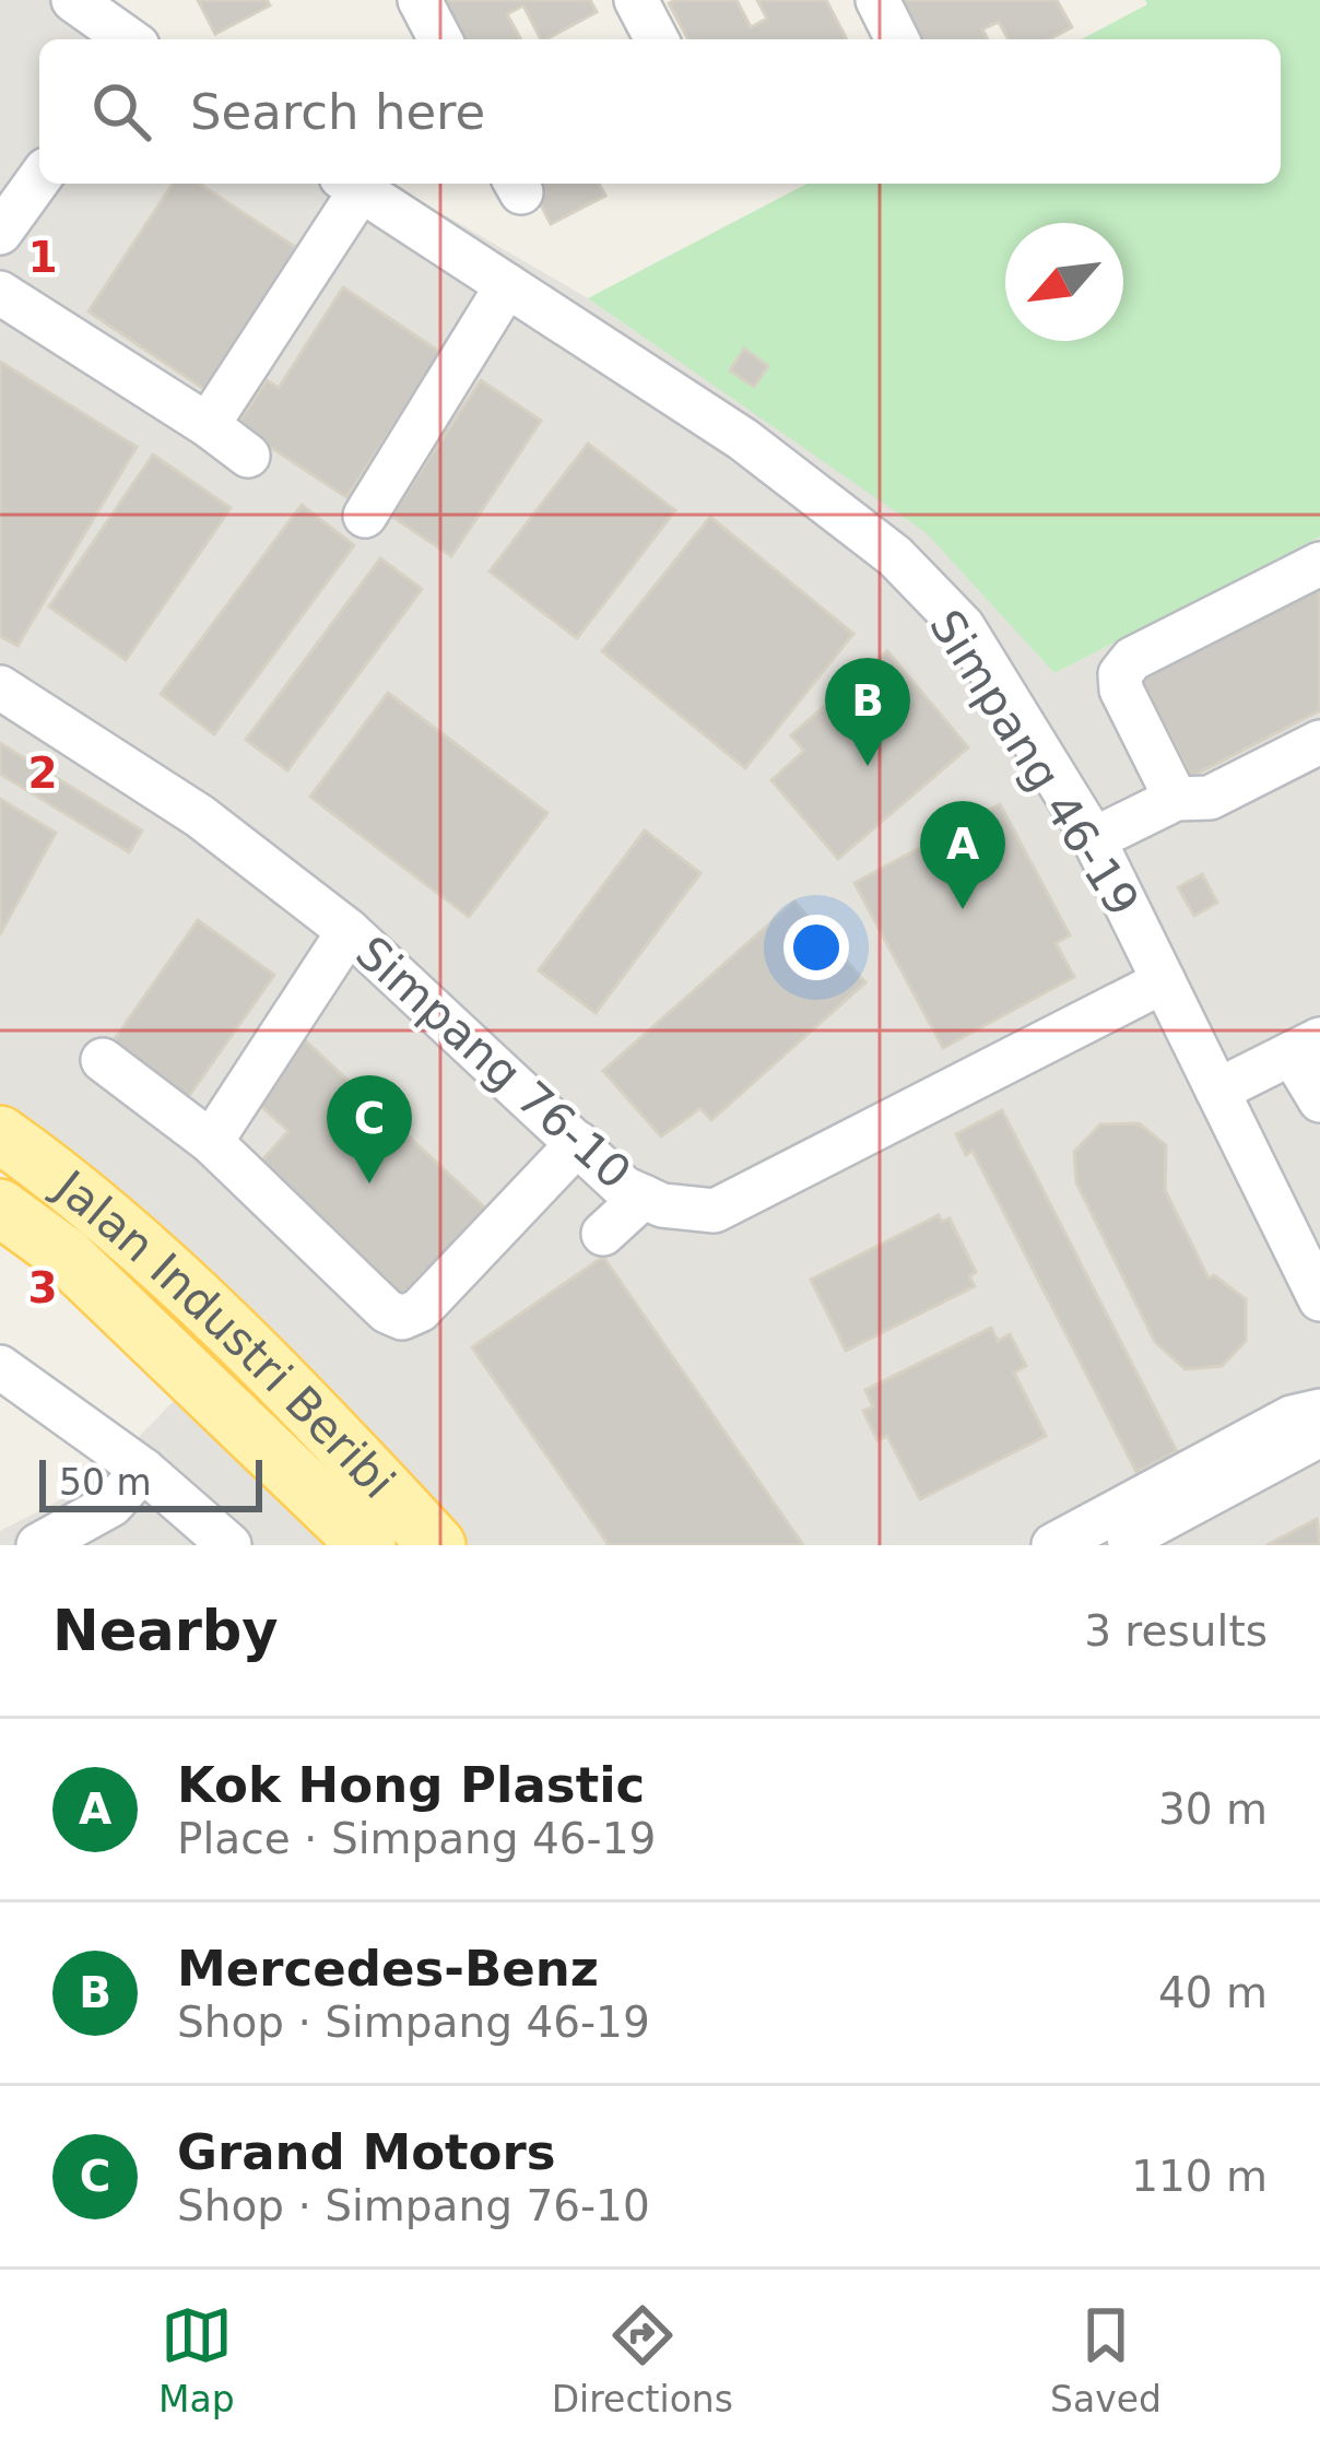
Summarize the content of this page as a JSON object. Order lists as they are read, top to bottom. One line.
{"streets":{"main road":["Jalan Industri Beribi"],"street":["Simpang 46-19","Simpang 76-10"]},"crossings":[["Simpang 46-19","Simpang 76-10"]],"scale_bar":"50 m","north":"bottom left","page":{"search":"Search here","pins":["B","A","C"],"scale":"50 m","heading":["Nearby","3 results"],"list":[{"mark":"A","name":"Kok Hong Plastic","note":"Place · Simpang 46-19","value":"30 m"},{"mark":"B","name":"Mercedes-Benz","note":"Shop · Simpang 46-19","value":"40 m"},{"mark":"C","name":"Grand Motors","note":"Shop · Simpang 76-10","value":"110 m"}],"nav":["Map","Directions","Saved"]},"grid":{"rows":["1","2","3"]}}
